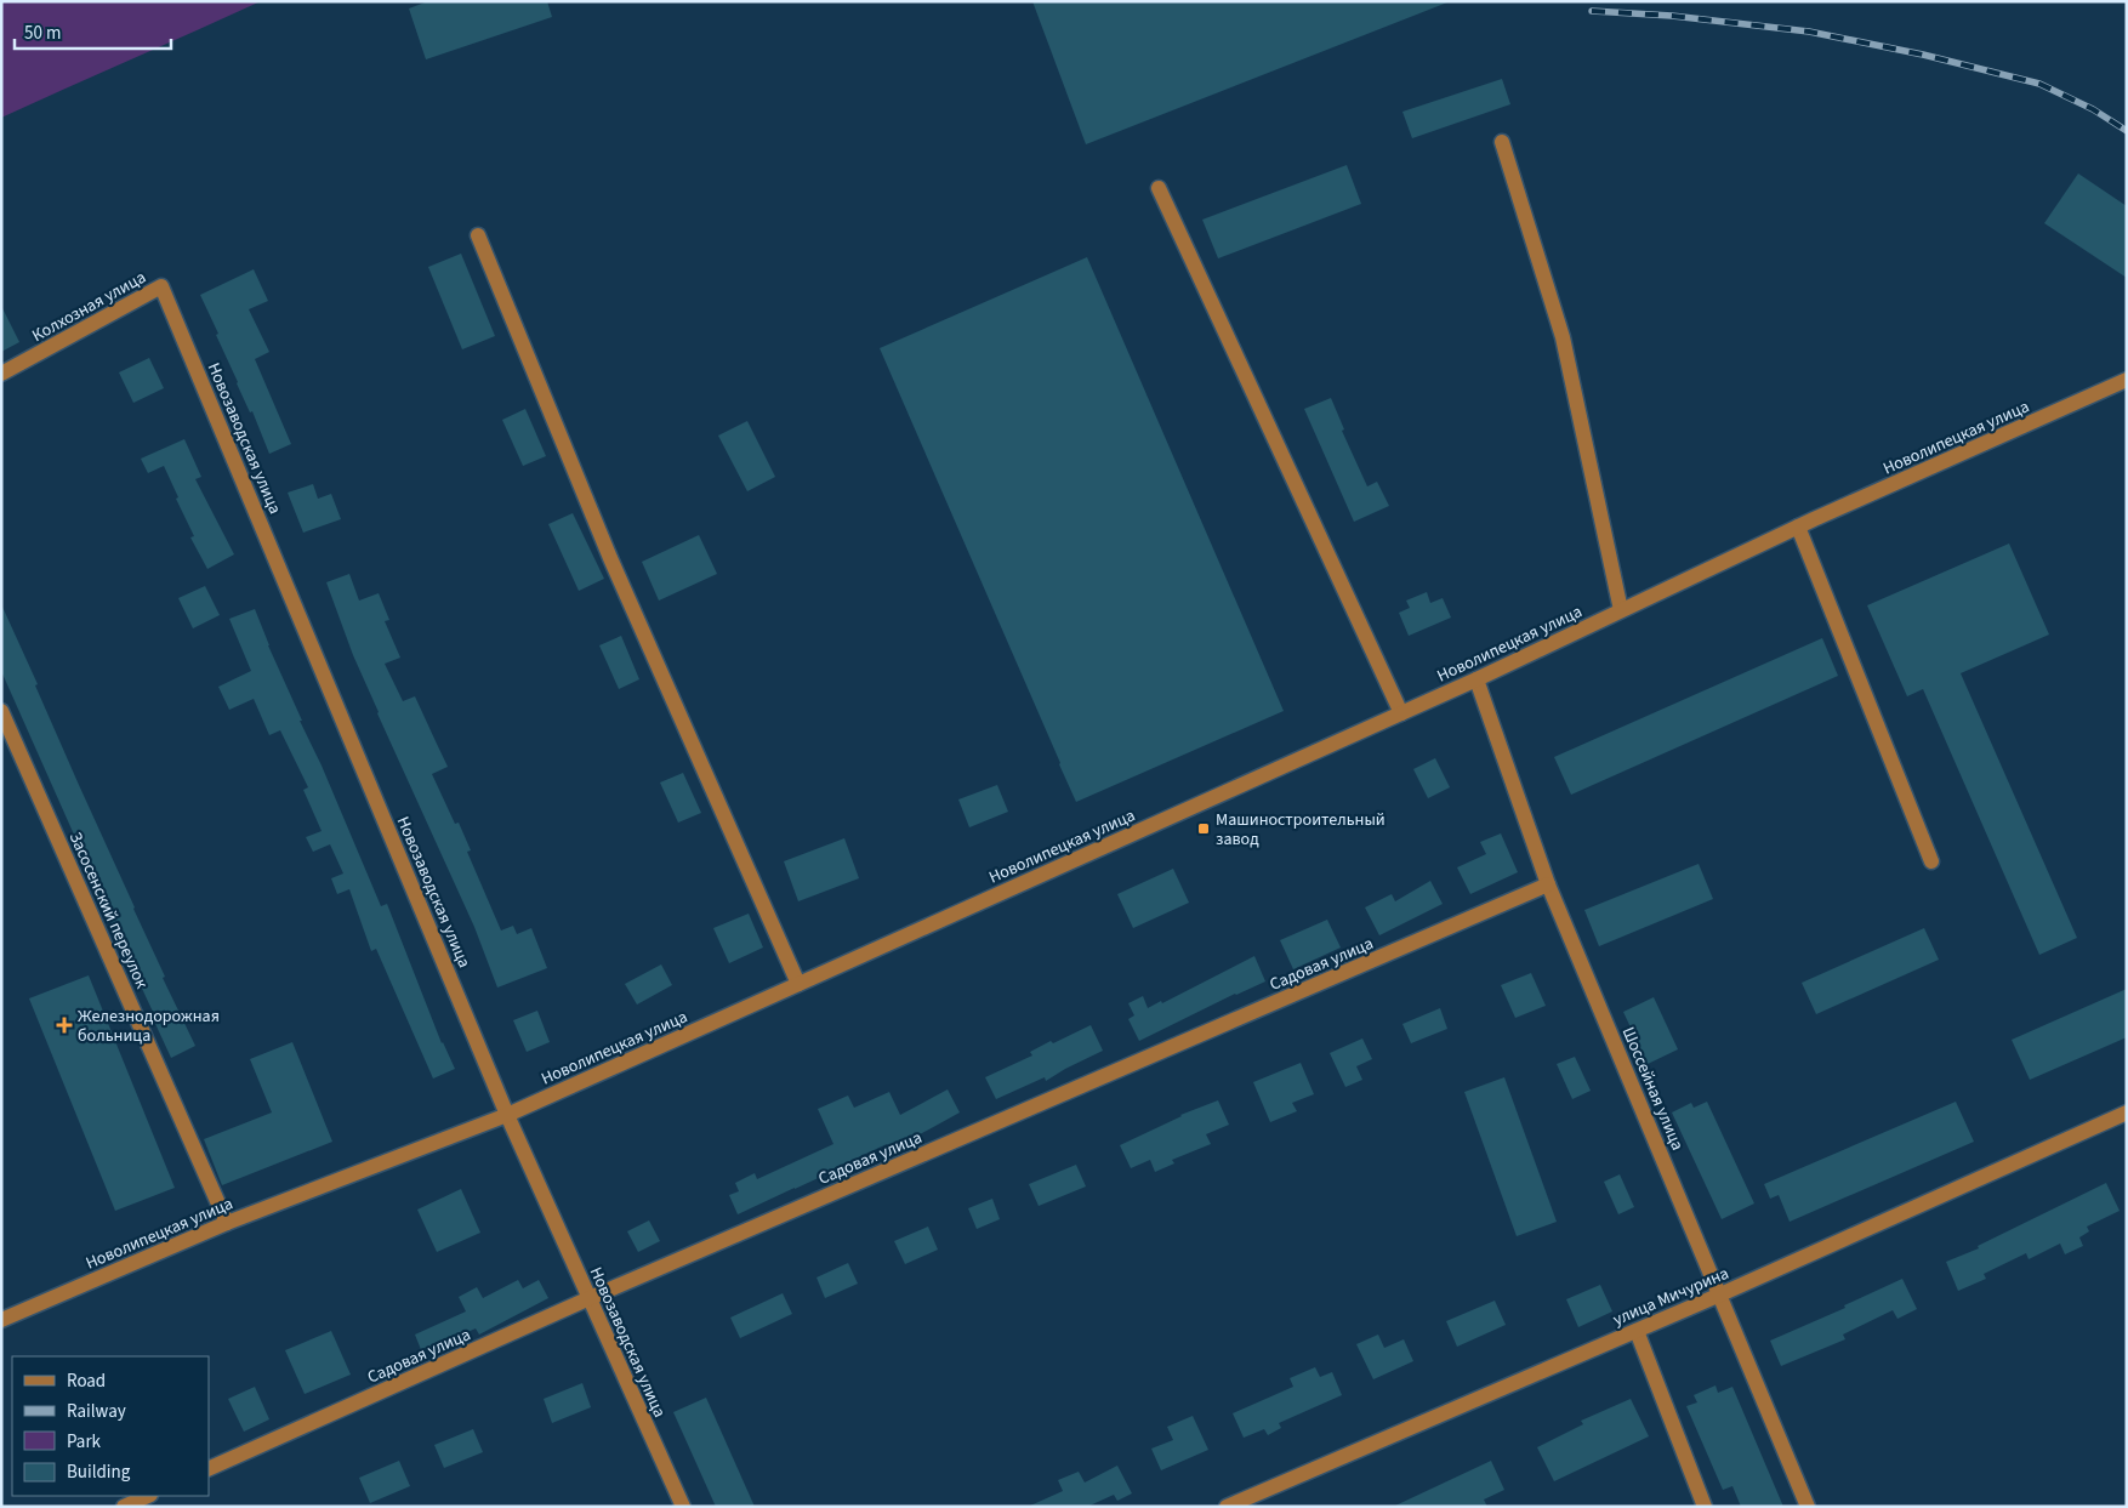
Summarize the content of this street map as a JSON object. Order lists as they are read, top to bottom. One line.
{"streets":{"street":["Колхозная улица","Новолипецкая улица","Новозаводская улица","Засосенский переулок","Садовая улица","Шоссейная улица","улица Мичурина"]},"crossings":[["Колхозная улица","Новозаводская улица"],["Новолипецкая улица","Новозаводская улица"],["Новолипецкая улица","Засосенский переулок"],["Новолипецкая улица","Шоссейная улица"],["Новозаводская улица","Садовая улица"],["Садовая улица","Шоссейная улица"],["Шоссейная улица","улица Мичурина"]],"places":{"transit":["Машиностроительный завод"],"health":["Железнодорожная больница"]},"legend":["Road","Railway","Park","Building"],"scale_bar":"50 m"}
